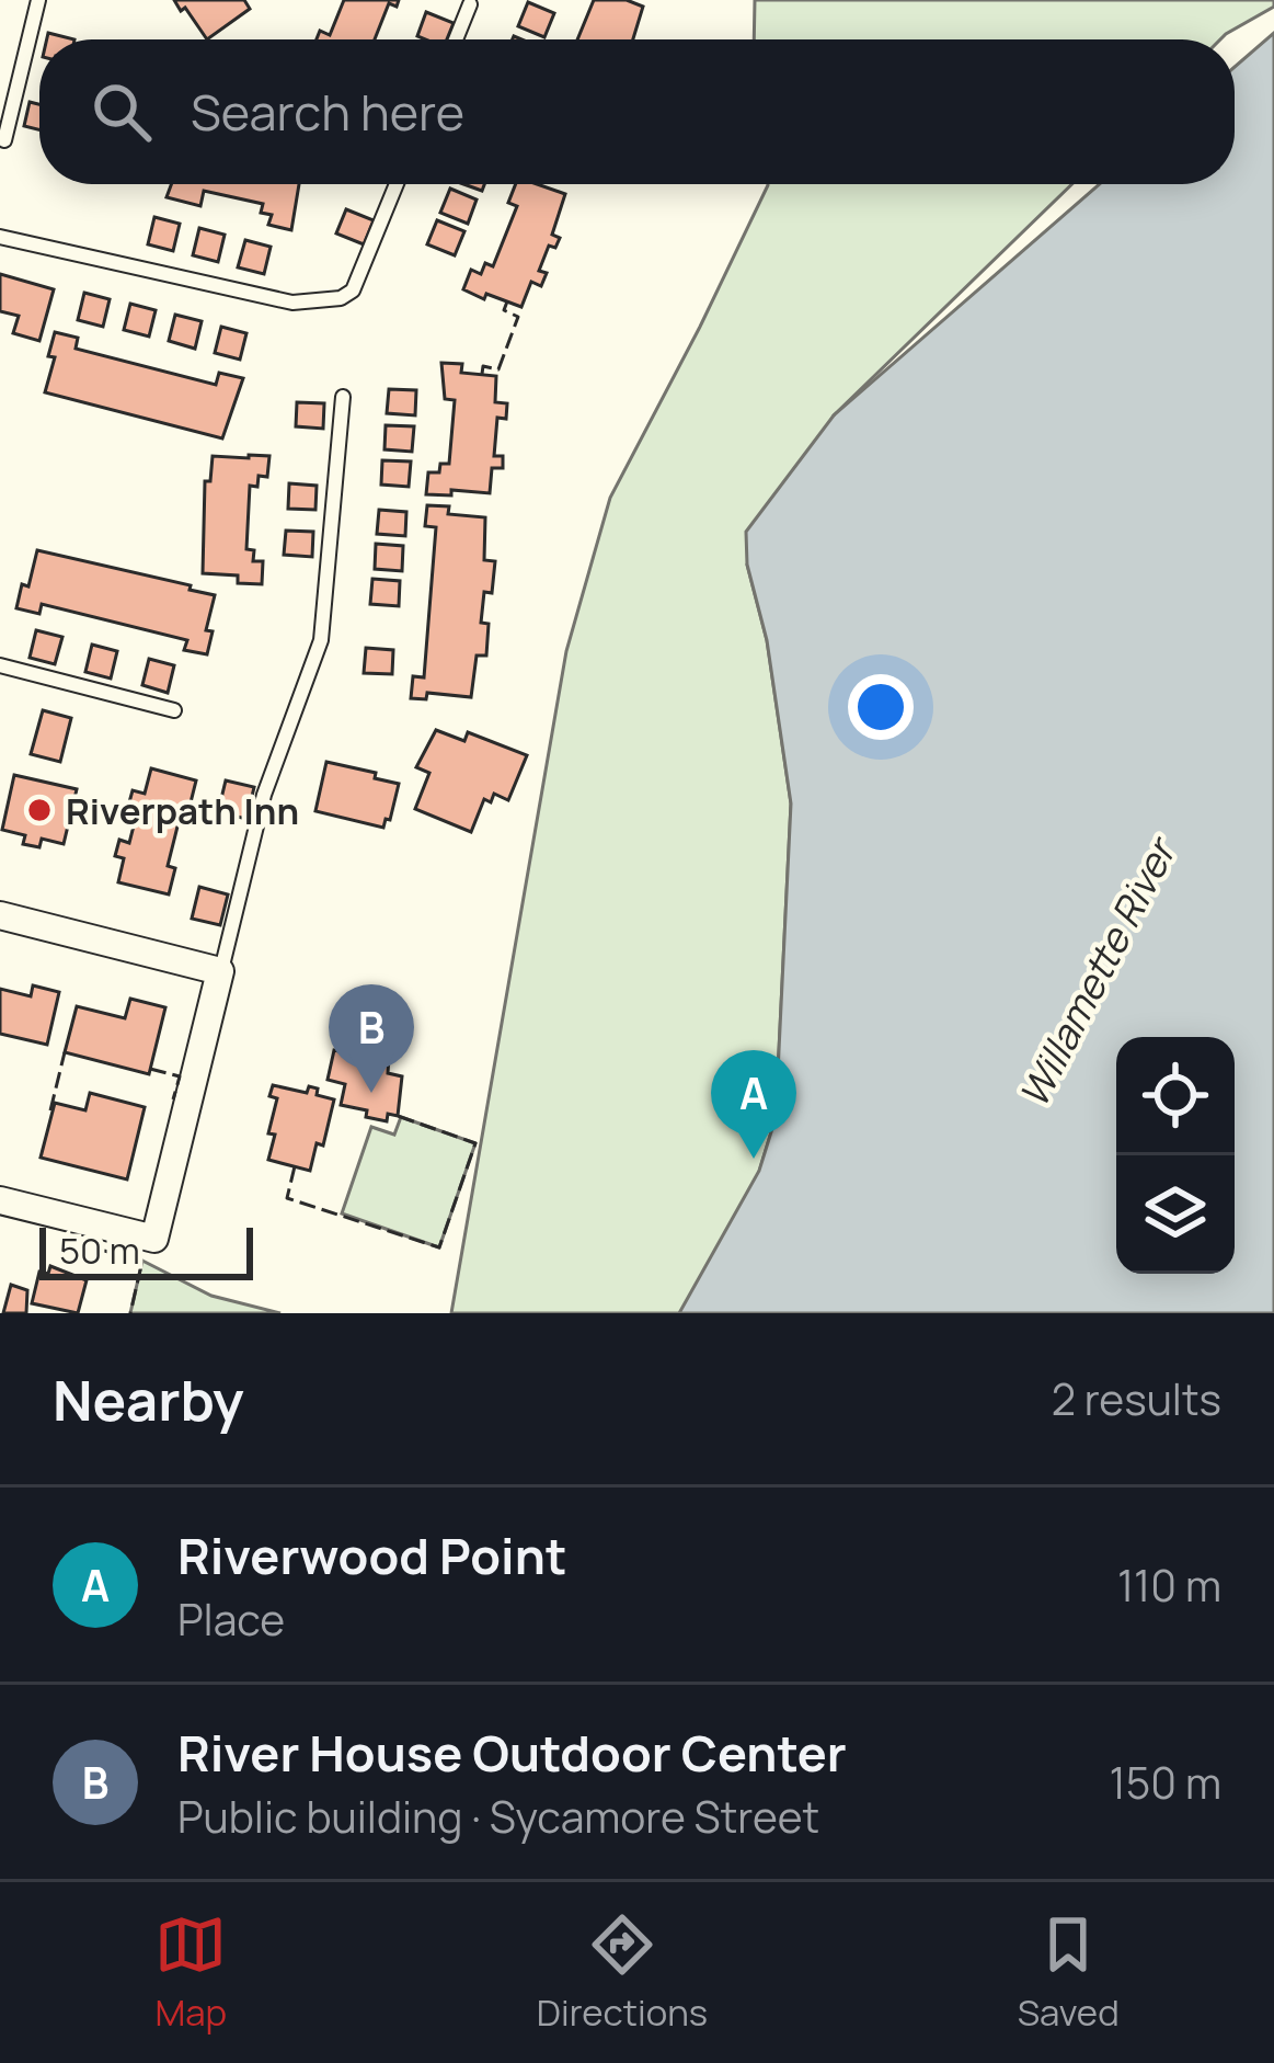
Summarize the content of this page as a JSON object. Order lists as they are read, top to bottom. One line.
{"water":["Willamette River"],"places":["Riverpath Inn"],"scale_bar":"50 m","page":{"search":"Search here","pins":["B","A"],"scale":"50 m","heading":["Nearby","2 results"],"list":[{"mark":"A","name":"Riverwood Point","note":"Place","value":"110 m"},{"mark":"B","name":"River House Outdoor Center","note":"Public building · Sycamore Street","value":"150 m"}],"nav":["Map","Directions","Saved"]}}
